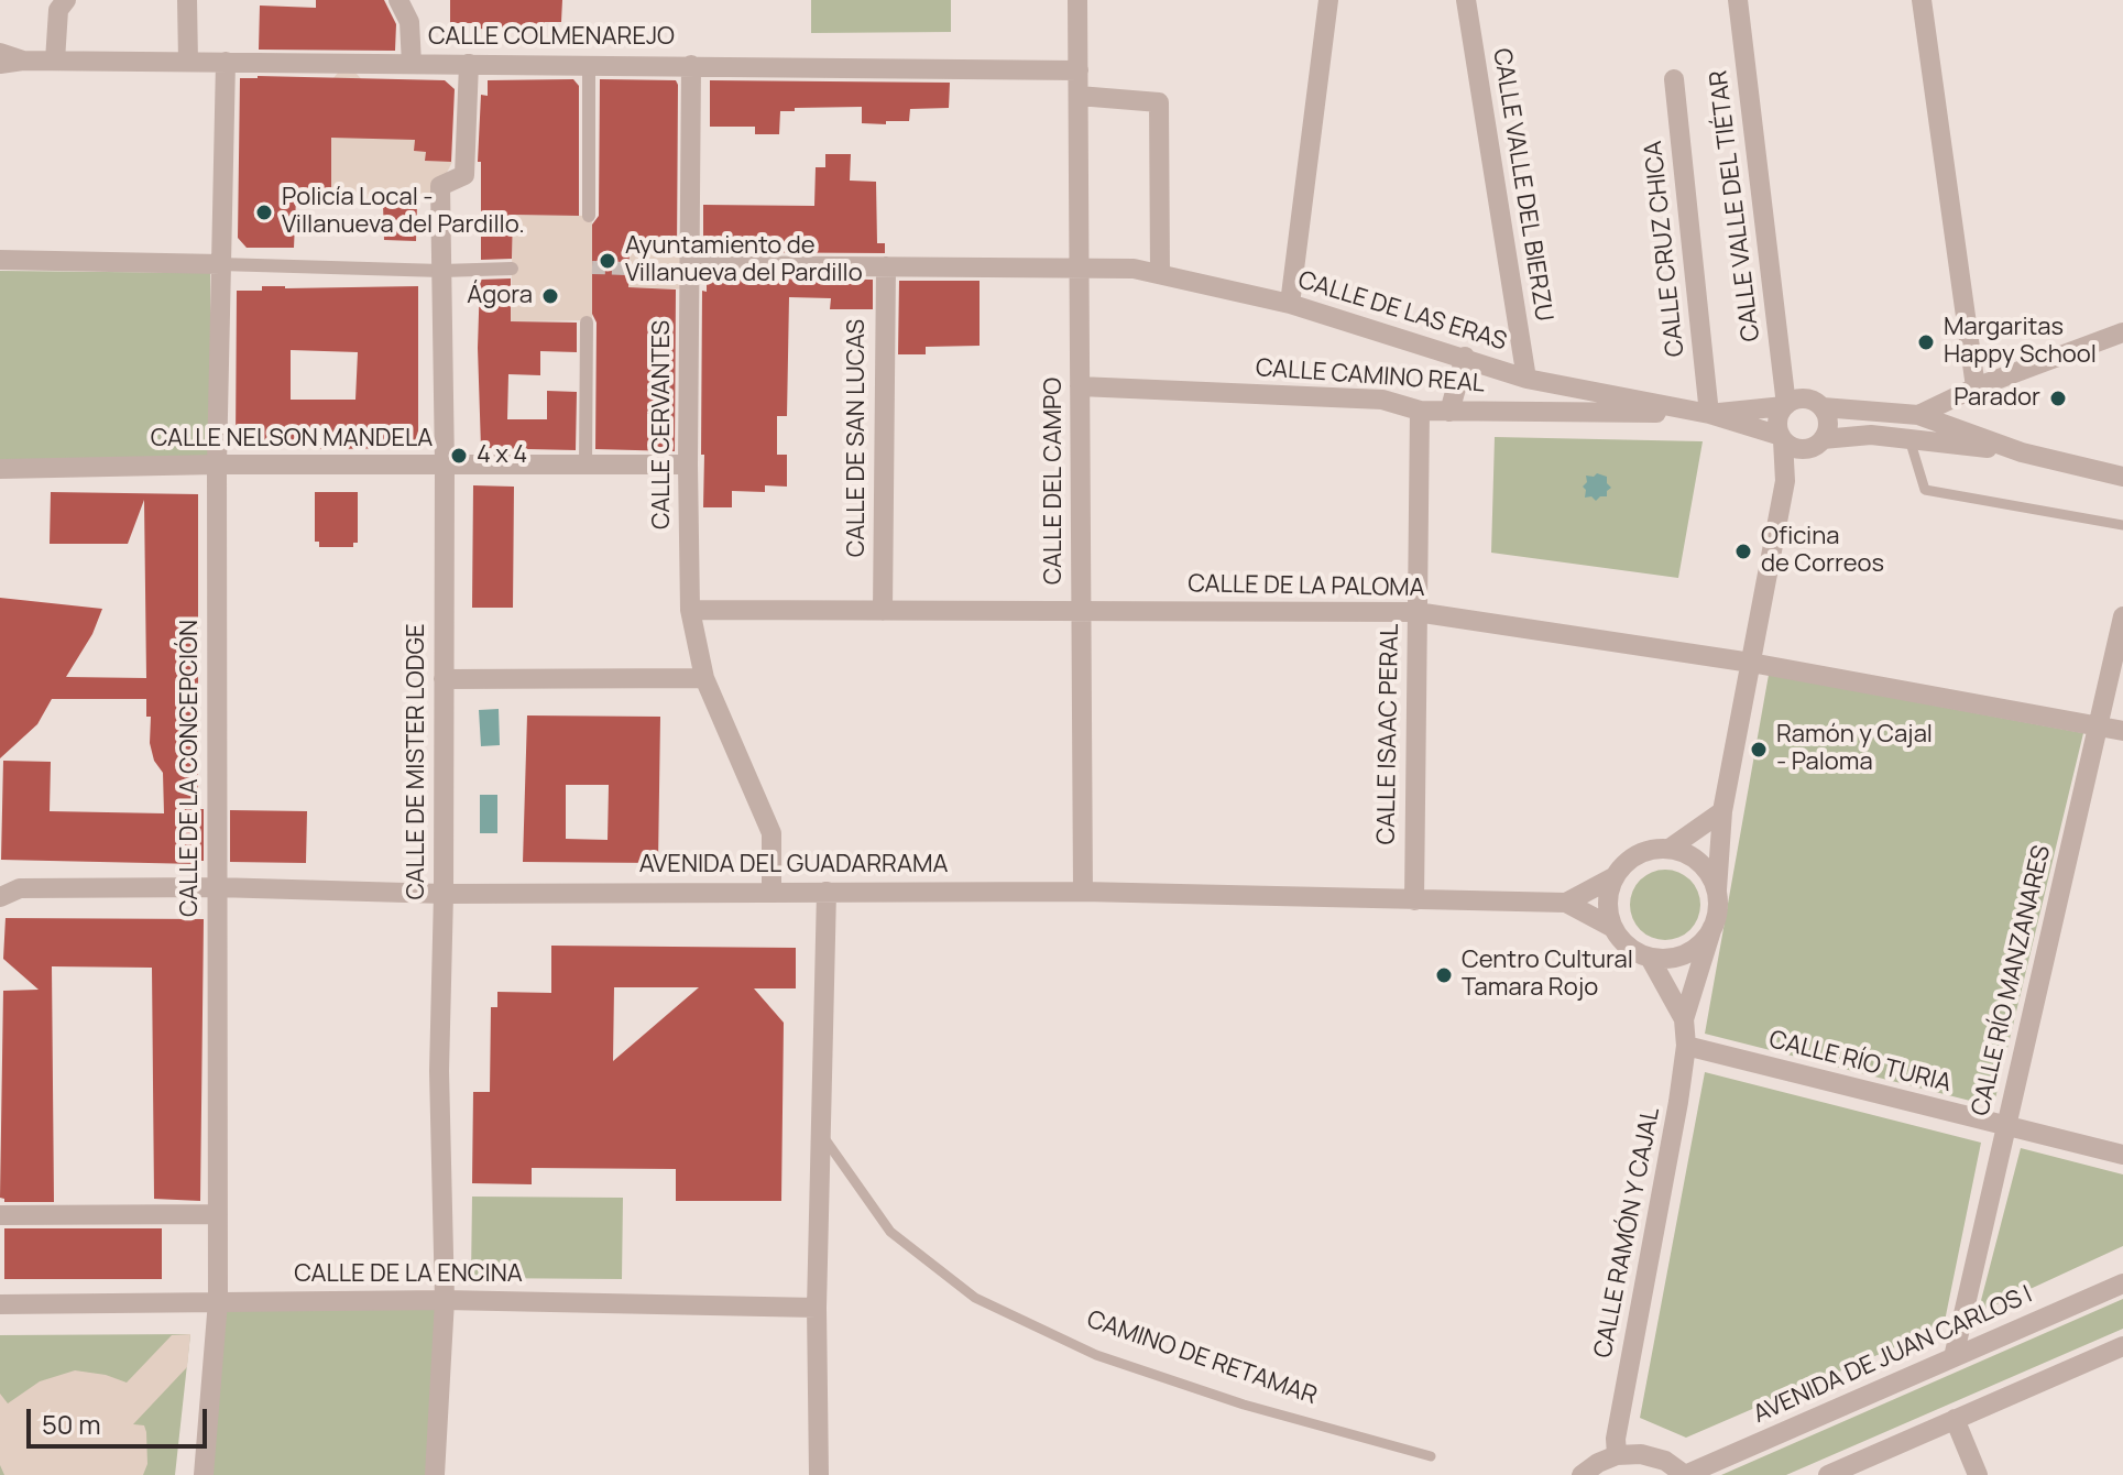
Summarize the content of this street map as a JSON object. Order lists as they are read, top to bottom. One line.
{"streets":{"street":["CALLE COLMENAREJO","CALLE VALLE DEL BIERZU","CALLE VALLE DEL TIÉTAR","CALLE CRUZ CHICA","CALLE DE LAS ERAS","CALLE CAMINO REAL","CALLE CERVANTES","CALLE DE SAN LUCAS","CALLE NELSON MANDELA","CALLE DEL CAMPO","CALLE DE LA PALOMA","CALLE ISAAC PERAL","CALLE DE MISTER LODGE","CALLE DE LA CONCEPCIÓN","AVENIDA DEL GUADARRAMA","CALLE RÍO MANZANARES","CALLE RÍO TURIA","CALLE RAMÓN Y CAJAL","CALLE DE LA ENCINA","AVENIDA DE JUAN CARLOS I"],"lane":["CAMINO DE RETAMAR"]},"crossings":[["CALLE COLMENAREJO","CALLE CERVANTES"],["CALLE COLMENAREJO","CALLE DEL CAMPO"],["CALLE COLMENAREJO","CALLE DE MISTER LODGE"],["CALLE COLMENAREJO","CALLE DE LA CONCEPCIÓN"],["CALLE VALLE DEL BIERZU","CALLE DE LAS ERAS"],["CALLE VALLE DEL TIÉTAR","CALLE CAMINO REAL"],["CALLE CRUZ CHICA","CALLE DE LAS ERAS"],["CALLE CRUZ CHICA","CALLE CAMINO REAL"],["CALLE DE LAS ERAS","CALLE CAMINO REAL"],["CALLE DE LAS ERAS","CALLE CERVANTES"],["CALLE DE LAS ERAS","CALLE DE SAN LUCAS"],["CALLE DE LAS ERAS","CALLE DEL CAMPO"],["CALLE CAMINO REAL","CALLE DEL CAMPO"],["CALLE CAMINO REAL","CALLE ISAAC PERAL"],["CALLE CERVANTES","CALLE NELSON MANDELA"],["CALLE CERVANTES","CALLE DE LA PALOMA"],["CALLE CERVANTES","AVENIDA DEL GUADARRAMA"],["CALLE DE SAN LUCAS","CALLE DE LA PALOMA"],["CALLE NELSON MANDELA","CALLE DE MISTER LODGE"],["CALLE NELSON MANDELA","CALLE DE LA CONCEPCIÓN"],["CALLE DEL CAMPO","CALLE DE LA PALOMA"],["CALLE DEL CAMPO","AVENIDA DEL GUADARRAMA"],["CALLE DE LA PALOMA","CALLE ISAAC PERAL"],["CALLE DE LA PALOMA","CALLE RÍO MANZANARES"],["CALLE ISAAC PERAL","AVENIDA DEL GUADARRAMA"],["CALLE DE MISTER LODGE","AVENIDA DEL GUADARRAMA"],["CALLE DE MISTER LODGE","CALLE DE LA ENCINA"],["CALLE DE LA CONCEPCIÓN","AVENIDA DEL GUADARRAMA"],["CALLE DE LA CONCEPCIÓN","CALLE DE LA ENCINA"],["AVENIDA DEL GUADARRAMA","CALLE RAMÓN Y CAJAL"],["CALLE RÍO MANZANARES","CALLE RÍO TURIA"],["CALLE RÍO MANZANARES","AVENIDA DE JUAN CARLOS I"],["CALLE RÍO TURIA","CALLE RAMÓN Y CAJAL"]],"places":["Policía Local - Villanueva del Pardillo.","Ayuntamiento de Villanueva del Pardillo","Ágora","Margaritas Happy School","Parador","4 x 4","Oficina de Correos","Ramón y Cajal - Paloma","Centro Cultural Tamara Rojo"],"scale_bar":"50 m"}
